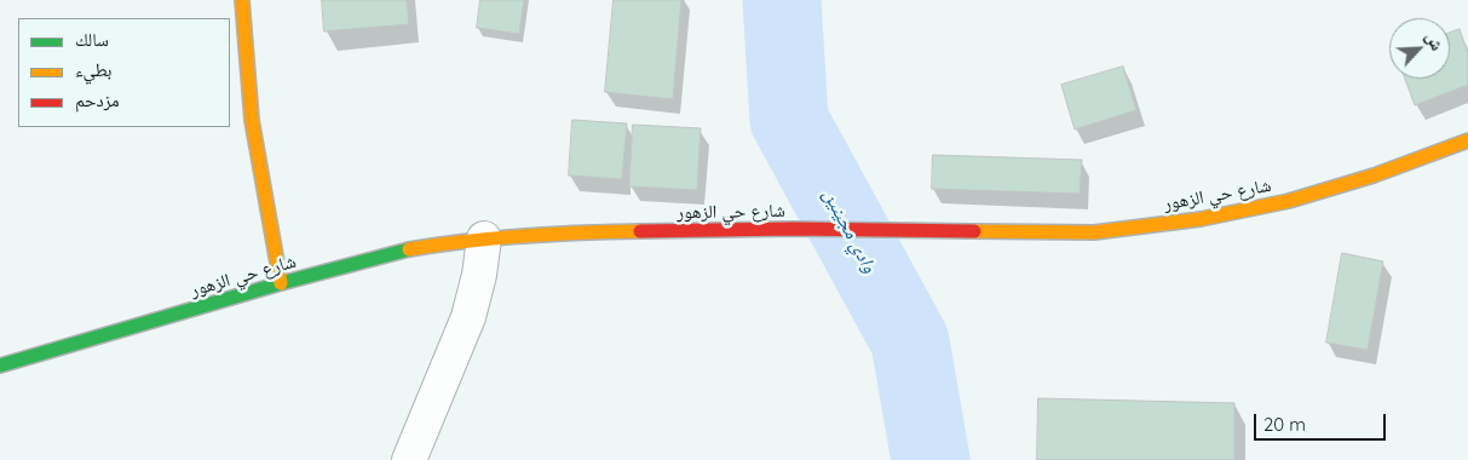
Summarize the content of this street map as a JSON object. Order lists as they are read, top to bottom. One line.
{"streets":{"street":["شارع حي الزهور"]},"water":["وادي مجينين"],"legend":["سالك","بطيء","مزدحم"],"scale_bar":"20 m","north":"top right"}
